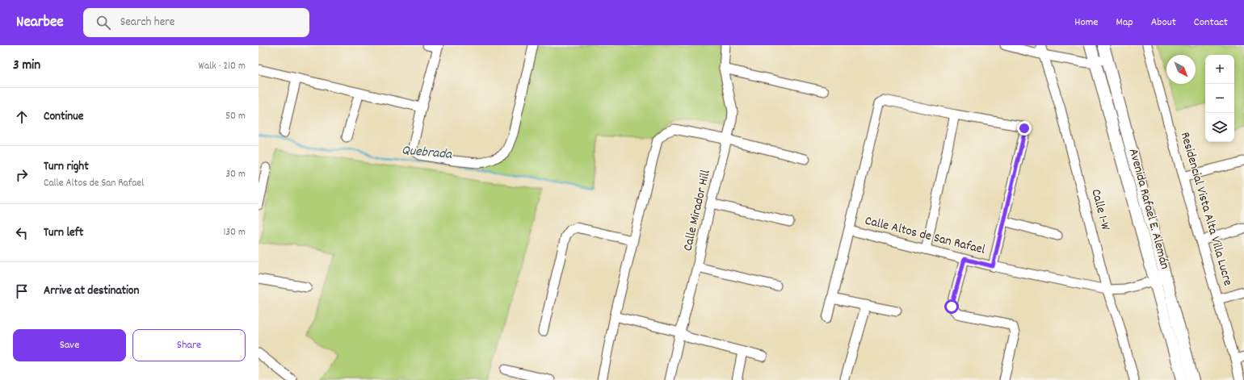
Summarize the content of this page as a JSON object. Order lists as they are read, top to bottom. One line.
{"streets":{"main road":["Avenida Rafael E. Alemán"],"street":["Residencial Vista Alta Villa Lucre","Calle 1-W","Calle Mirador Hill","Calle Altos de San Rafael"]},"crossings":[["Avenida Rafael E. Alemán","Calle Altos de San Rafael"],["Calle 1-W","Calle Altos de San Rafael"]],"water":["Quebrada"],"north":"bottom right","page":{"header":"Nearbee","search":"Search here","nav":["Home","Map","About","Contact"],"heading":["3 min","Walk · 210 m"],"map_buttons":["+","−"],"list":[["Continue","50 m"],["Turn right","Calle Altos de San Rafael","30 m"],["Turn left","130 m"],"Arrive at destination"],"buttons":["Save","Share"]}}
